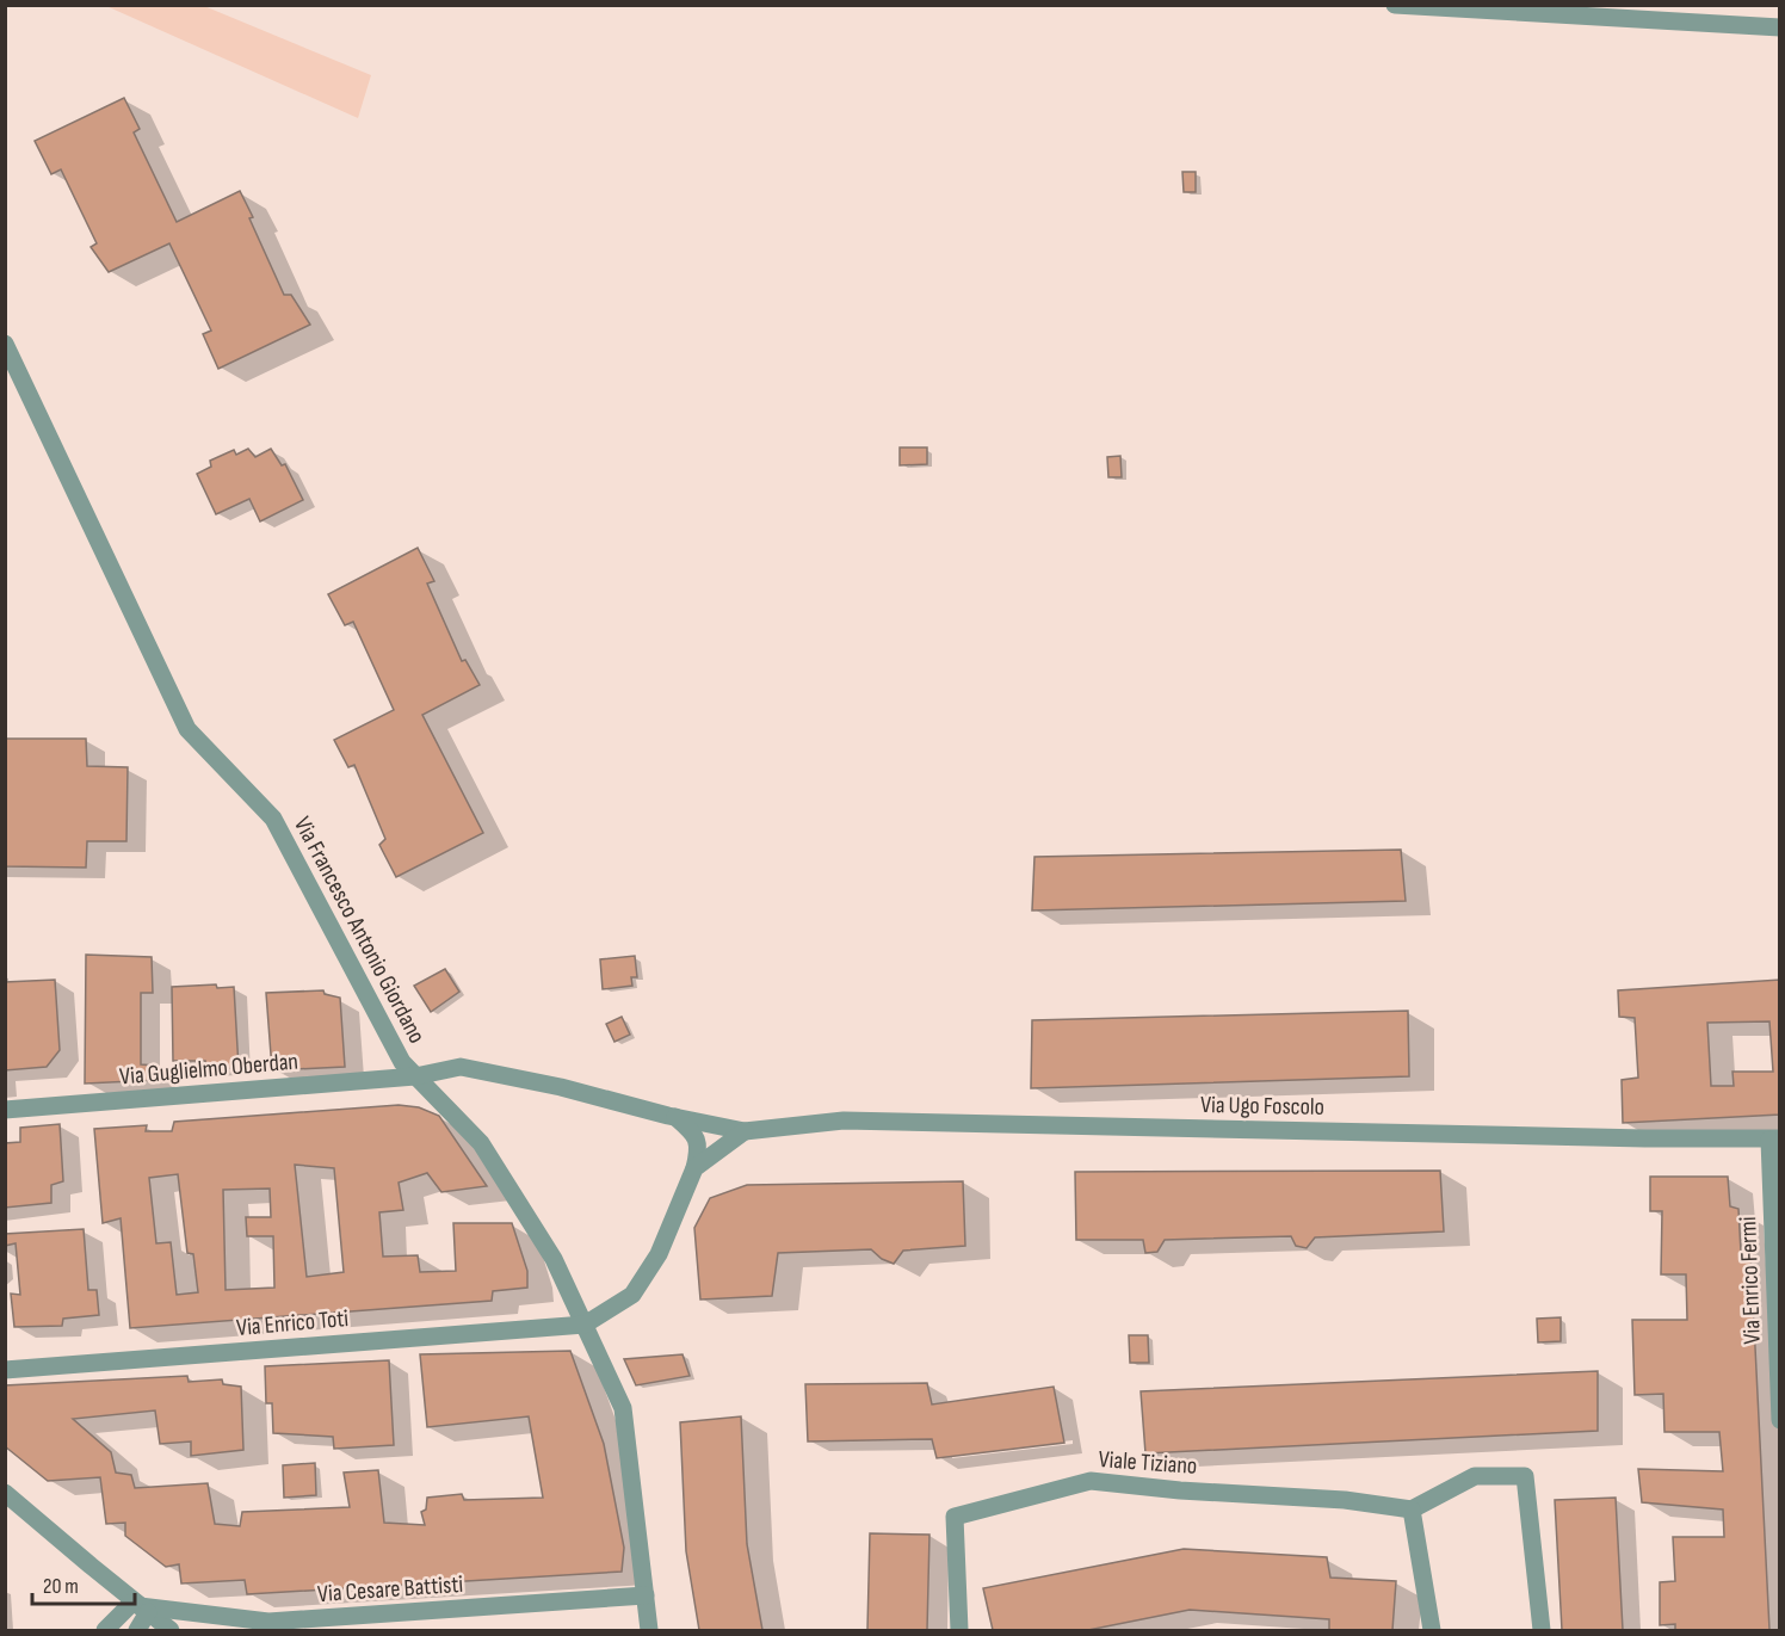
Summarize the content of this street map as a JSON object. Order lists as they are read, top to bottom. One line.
{"streets":{"street":["Via Francesco Antonio Giordano","Via Guglielmo Oberdan","Via Ugo Foscolo","Via Enrico Fermi","Via Enrico Toti","Viale Tiziano","Via Cesare Battisti"]},"crossings":[["Via Francesco Antonio Giordano","Via Guglielmo Oberdan"],["Via Francesco Antonio Giordano","Via Enrico Toti"],["Via Francesco Antonio Giordano","Via Cesare Battisti"],["Via Guglielmo Oberdan","Via Ugo Foscolo"],["Via Ugo Foscolo","Via Enrico Fermi"]],"scale_bar":"20 m"}
